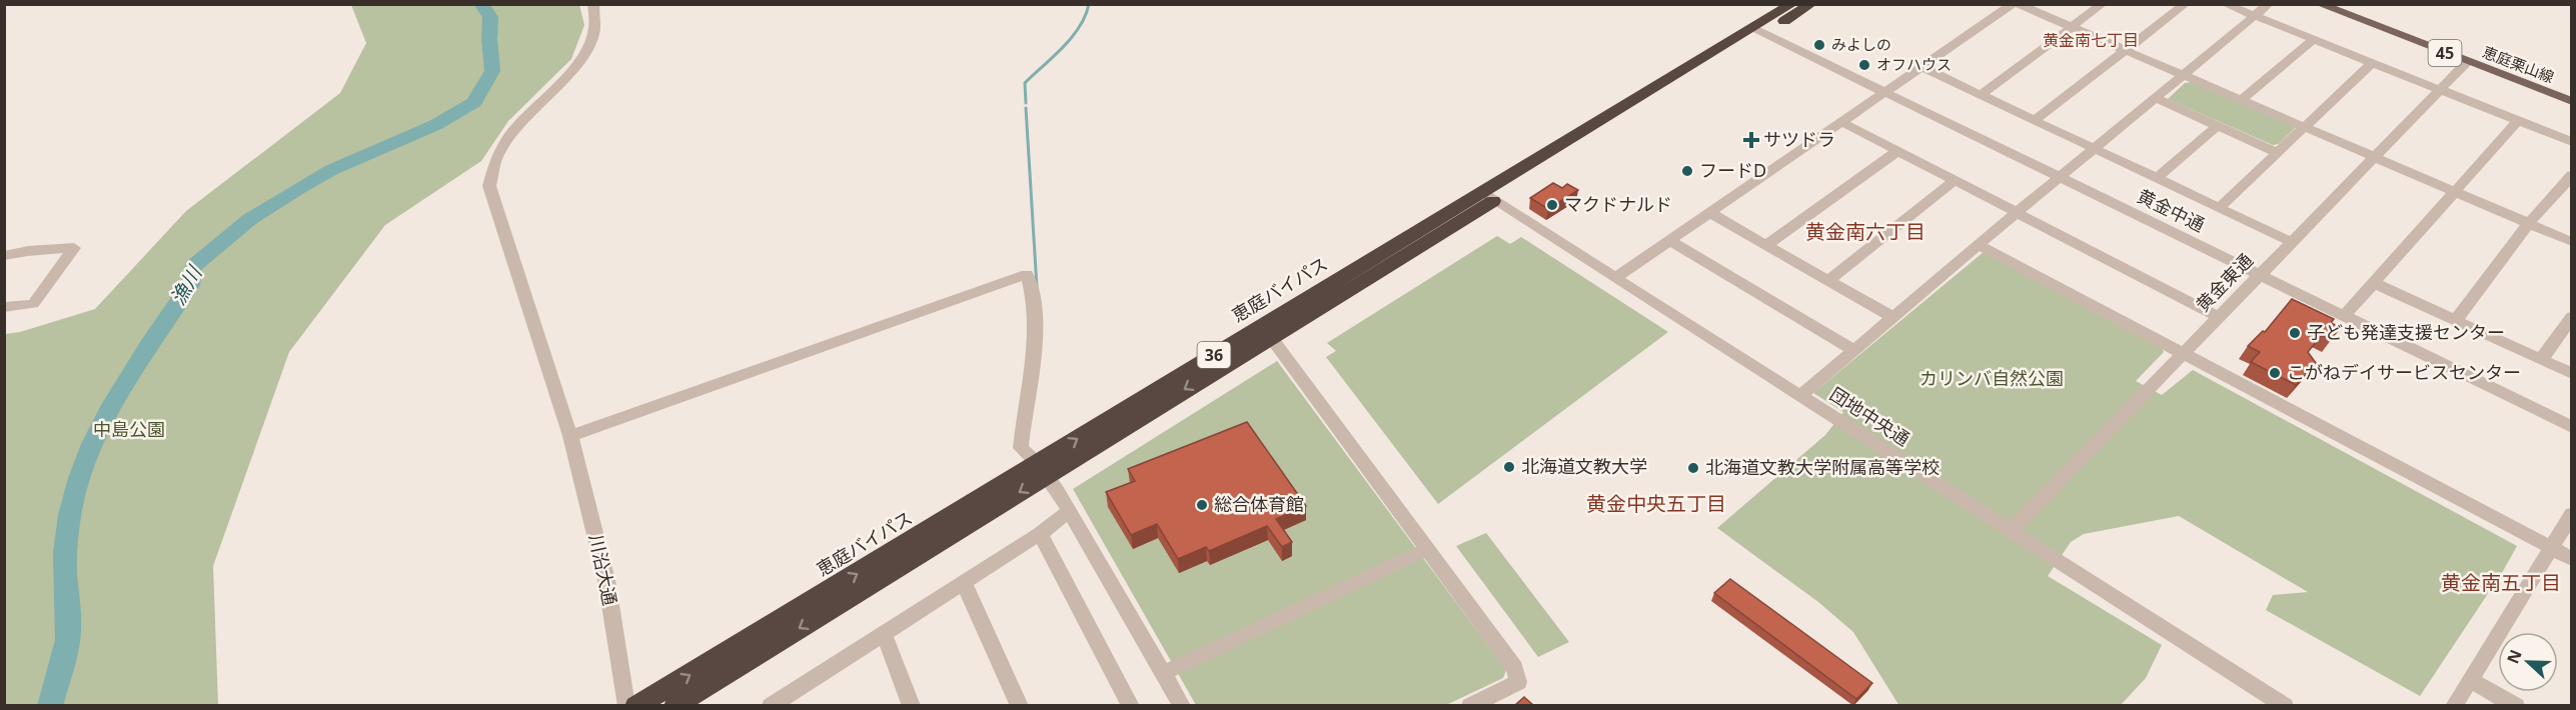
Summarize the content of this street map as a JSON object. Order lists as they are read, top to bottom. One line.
{"streets":{"highway":["恵庭バイパス","36"],"main road":["45","恵庭栗山線"],"street":["黄金中通","黄金東通","団地中央通","川沿大通"]},"crossings":[["恵庭栗山線","黄金東通"],["黄金中通","黄金東通"],["黄金中通","恵庭バイパス"],["黄金東通","団地中央通"],["恵庭バイパス","団地中央通"]],"districts":["黄金南七丁目","黄金南六丁目","黄金中央五丁目","黄金南五丁目"],"water":["漁川"],"parks":["カリンバ自然公園","中島公園"],"places":{"other":["みよしの","オフハウス","フードD","マクドナルド","子ども発達支援センター","こがねデイサービスセンター","北海道文教大学","北海道文教大学附属高等学校","総合体育館"],"health":["サツドラ"]},"north":"left"}
